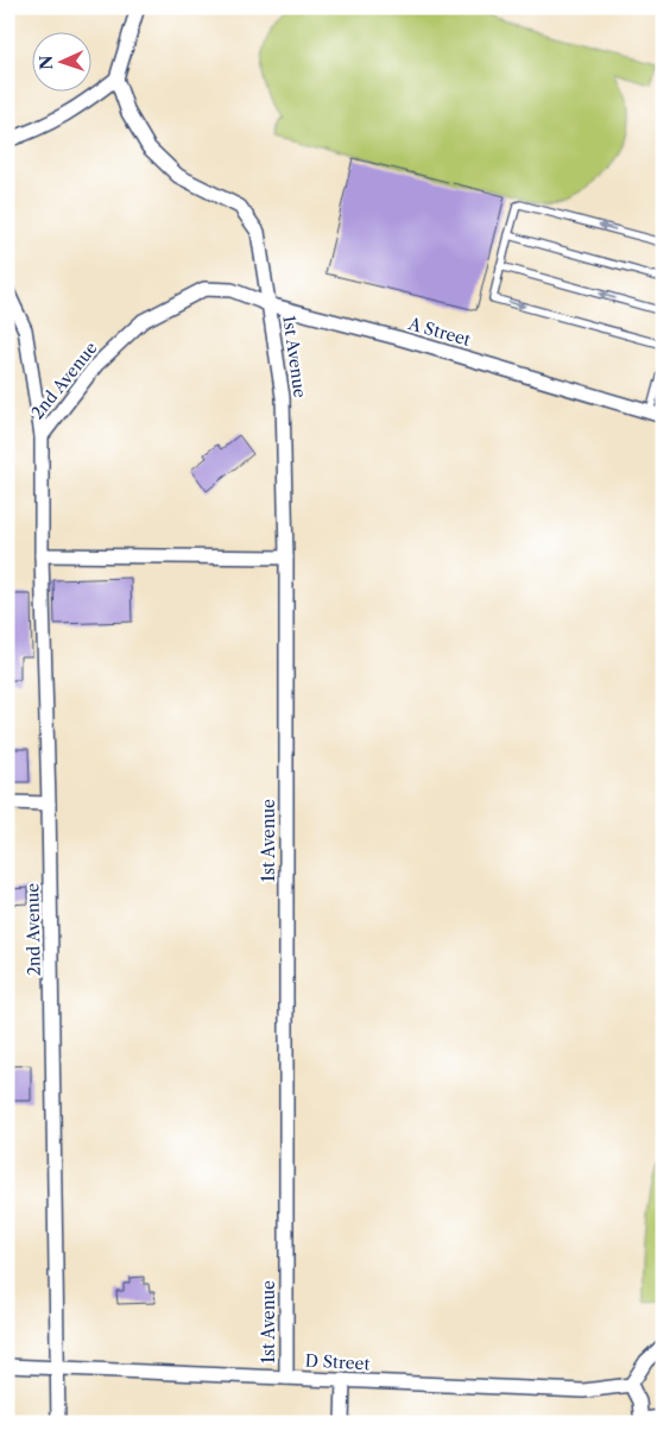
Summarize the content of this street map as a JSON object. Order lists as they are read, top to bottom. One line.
{"streets":{"street":["A Street","1st Avenue","2nd Avenue","D Street"]},"crossings":[["A Street","1st Avenue"],["A Street","2nd Avenue"],["1st Avenue","D Street"],["2nd Avenue","D Street"]],"north":"left"}
